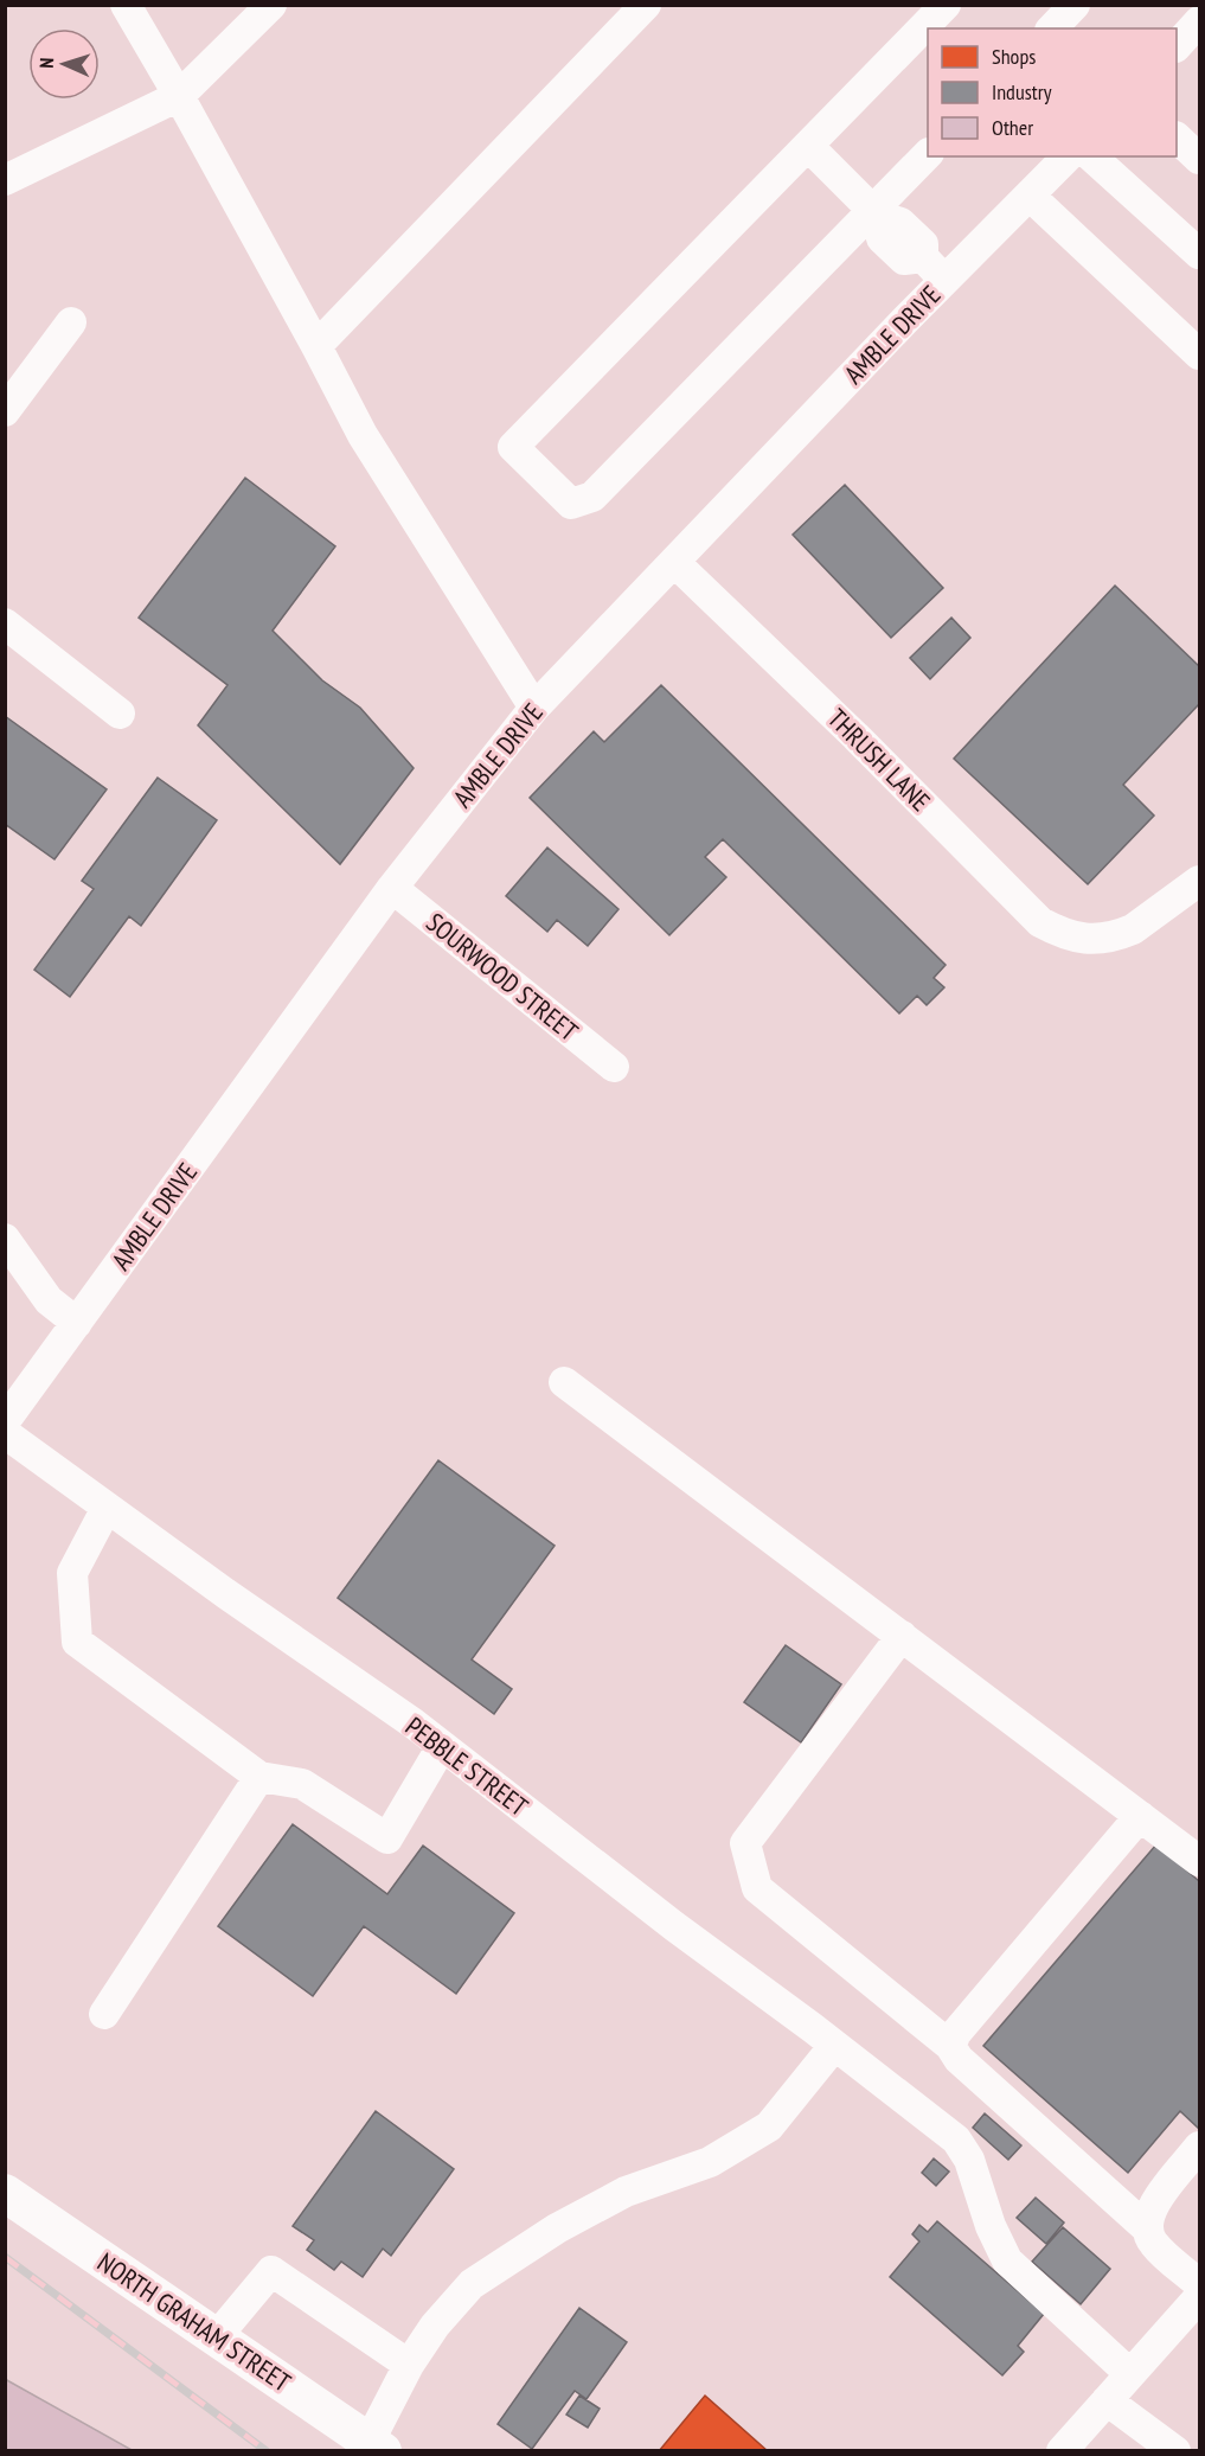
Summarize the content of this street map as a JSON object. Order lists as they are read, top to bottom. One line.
{"streets":{"main road":["NORTH GRAHAM STREET"],"street":["AMBLE DRIVE","THRUSH LANE","SOURWOOD STREET","PEBBLE STREET"]},"crossings":[["AMBLE DRIVE","THRUSH LANE"],["AMBLE DRIVE","SOURWOOD STREET"]],"legend":["Shops","Industry","Other"],"north":"left"}
